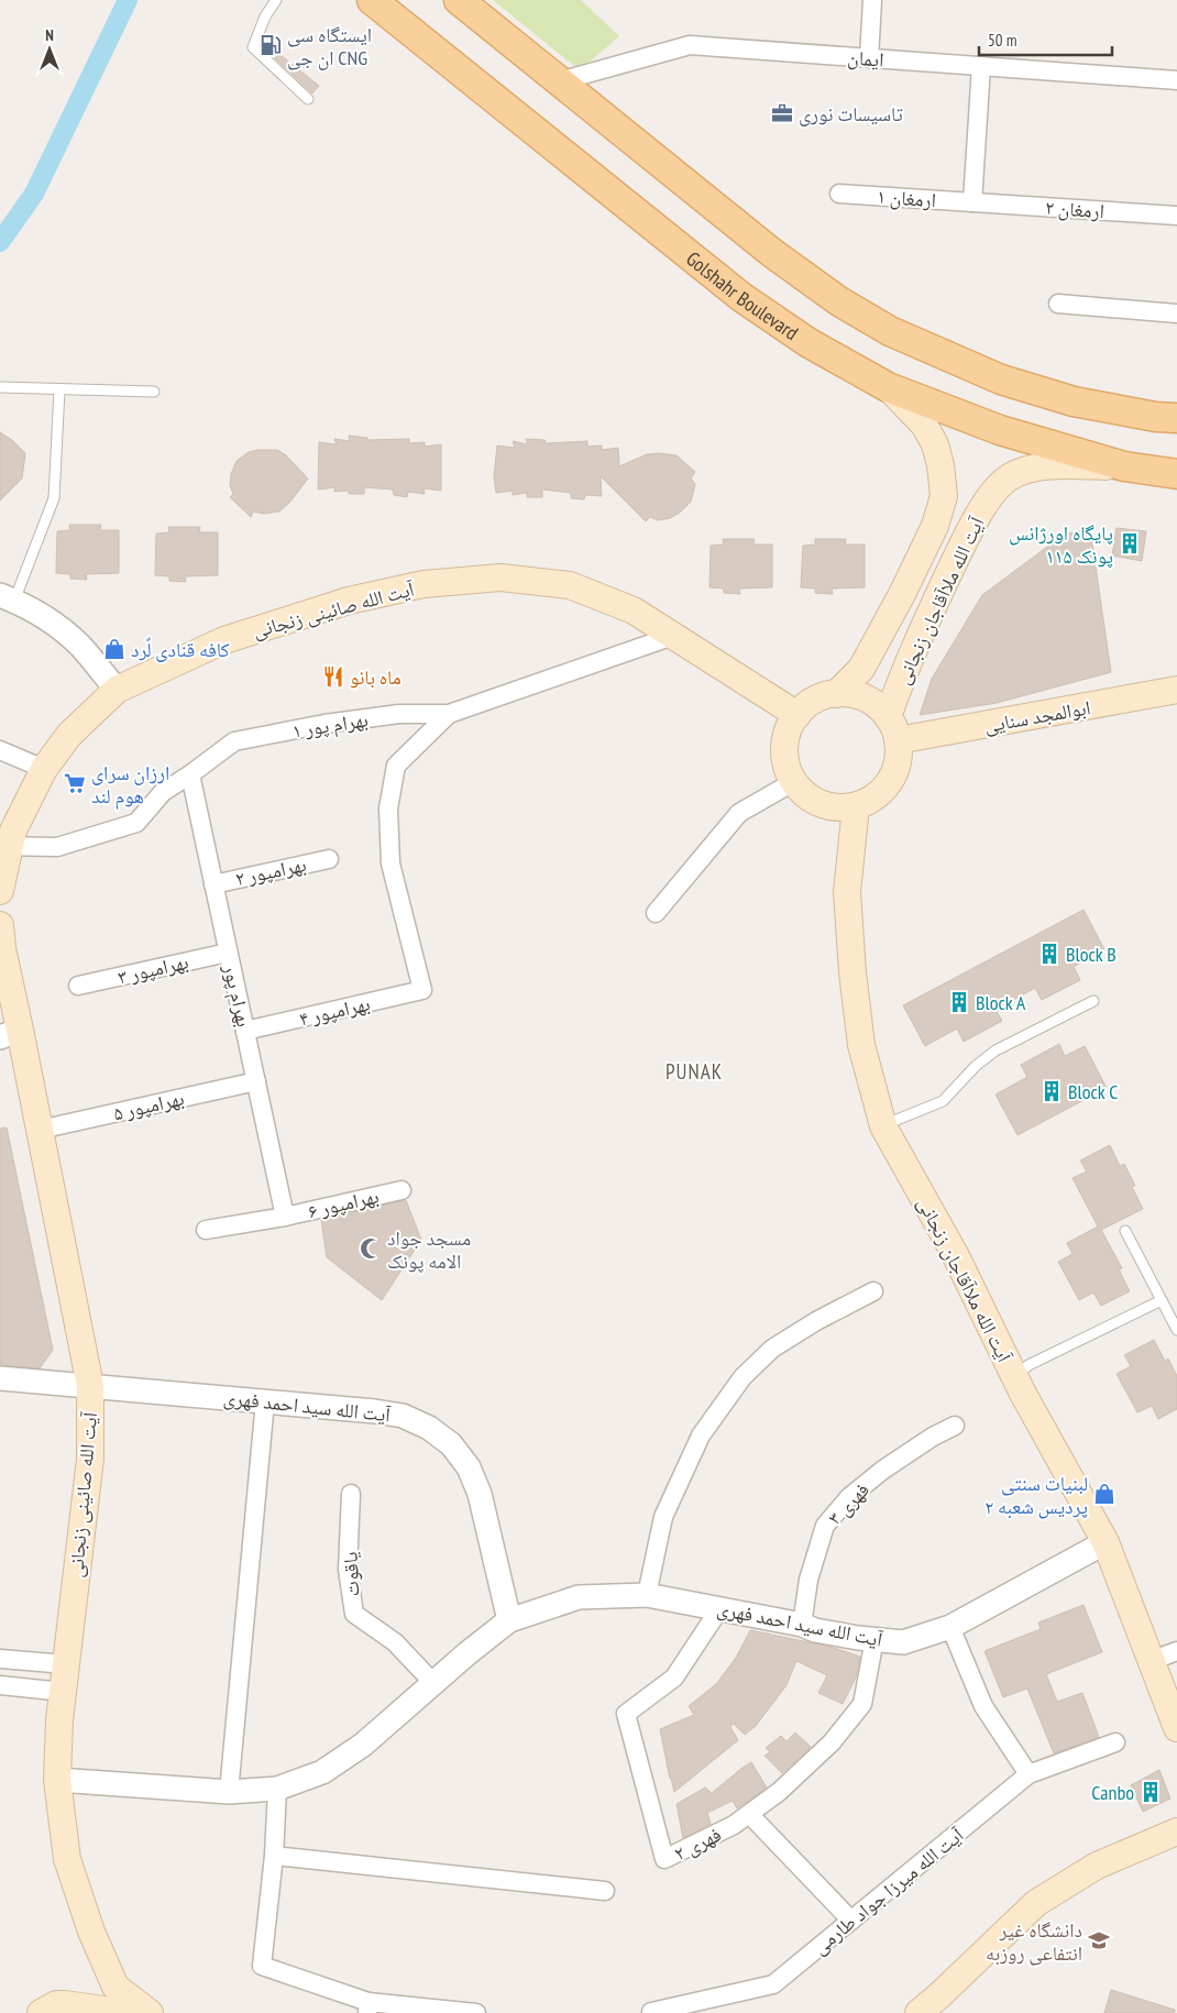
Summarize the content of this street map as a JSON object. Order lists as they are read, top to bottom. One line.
{"streets":{"main road":["Golshahr Boulevard","آیت الله ملاآقاجان زنجانی","آیت الله صائینی زنجانی","ابوالمجد سنایی"],"street":["ایمان","ارمغان ۱","ارمغان ۲","بهرام پور ۱","بهرامپور ۲","بهرامپور ۳","بهرام پور","بهرامپور ۴","بهرامپور ۵","بهرامپور ۶","آیت الله سید احمد فهری","فهری ۳","یاقوت","فهری ۲","آیت الله میرزا جواد طارمی"]},"crossings":[["ارمغان ۱","ارمغان ۲"],["Golshahr Boulevard","آیت الله ملاآقاجان زنجانی"],["آیت الله ملاآقاجان زنجانی","آیت الله صائینی زنجانی"],["آیت الله ملاآقاجان زنجانی","ابوالمجد سنایی"],["آیت الله ملاآقاجان زنجانی","آیت الله سید احمد فهری"],["آیت الله صائینی زنجانی","ابوالمجد سنایی"],["آیت الله صائینی زنجانی","بهرام پور ۱"],["آیت الله صائینی زنجانی","بهرامپور ۵"],["آیت الله صائینی زنجانی","آیت الله سید احمد فهری"],["بهرام پور ۱","بهرام پور"],["بهرام پور ۱","بهرامپور ۴"],["بهرامپور ۲","بهرام پور"],["بهرامپور ۳","بهرام پور"],["بهرام پور","بهرامپور ۴"],["بهرام پور","بهرامپور ۵"],["بهرام پور","بهرامپور ۶"],["آیت الله سید احمد فهری","فهری ۳"],["آیت الله سید احمد فهری","یاقوت"],["آیت الله سید احمد فهری","فهری ۲"]],"districts":["PUNAK"],"places":{"fuel station":["ایستگاه سی ان جی CNG"],"office":["تاسیسات نوری"],"building":["پایگاه اورژانس ۱۱۵ پونک","Block B","Block A","Block C","Canbo"],"shop":["کافه قنادی لٌرد","لبنیات سنتی پردیس شعبه ۲"],"restaurant":["ماه بانو"],"supermarket":["ارزان سرای هوم لند"],"mosque":["مسجد جواد الامه پونک"],"school or university":["دانشگاه غیر انتفاعی روزبه"]},"scale_bar":"50 m","north":"top"}
